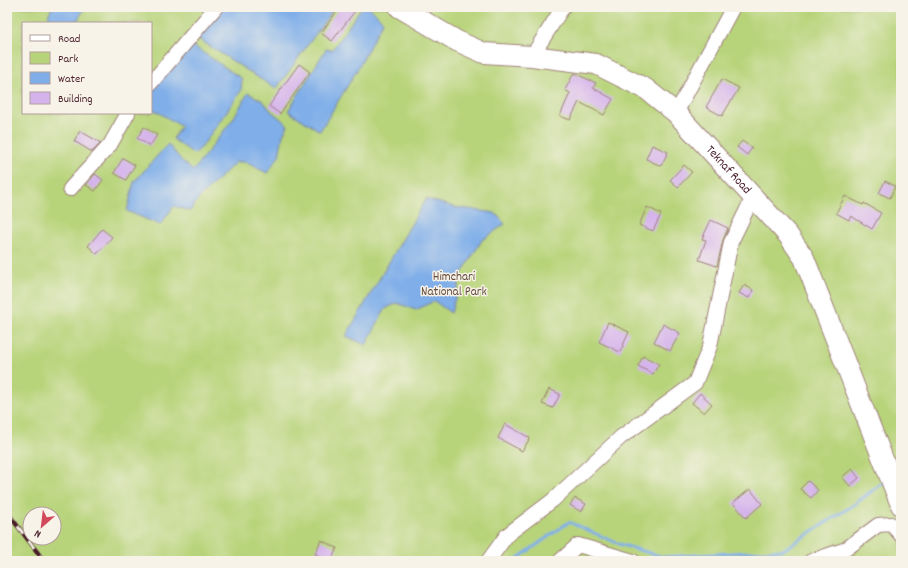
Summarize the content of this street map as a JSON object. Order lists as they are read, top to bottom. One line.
{"streets":{"highway":["Teknaf Road"]},"parks":["Himchari National Park"],"legend":["Road","Park","Water","Building"],"north":"bottom left"}
